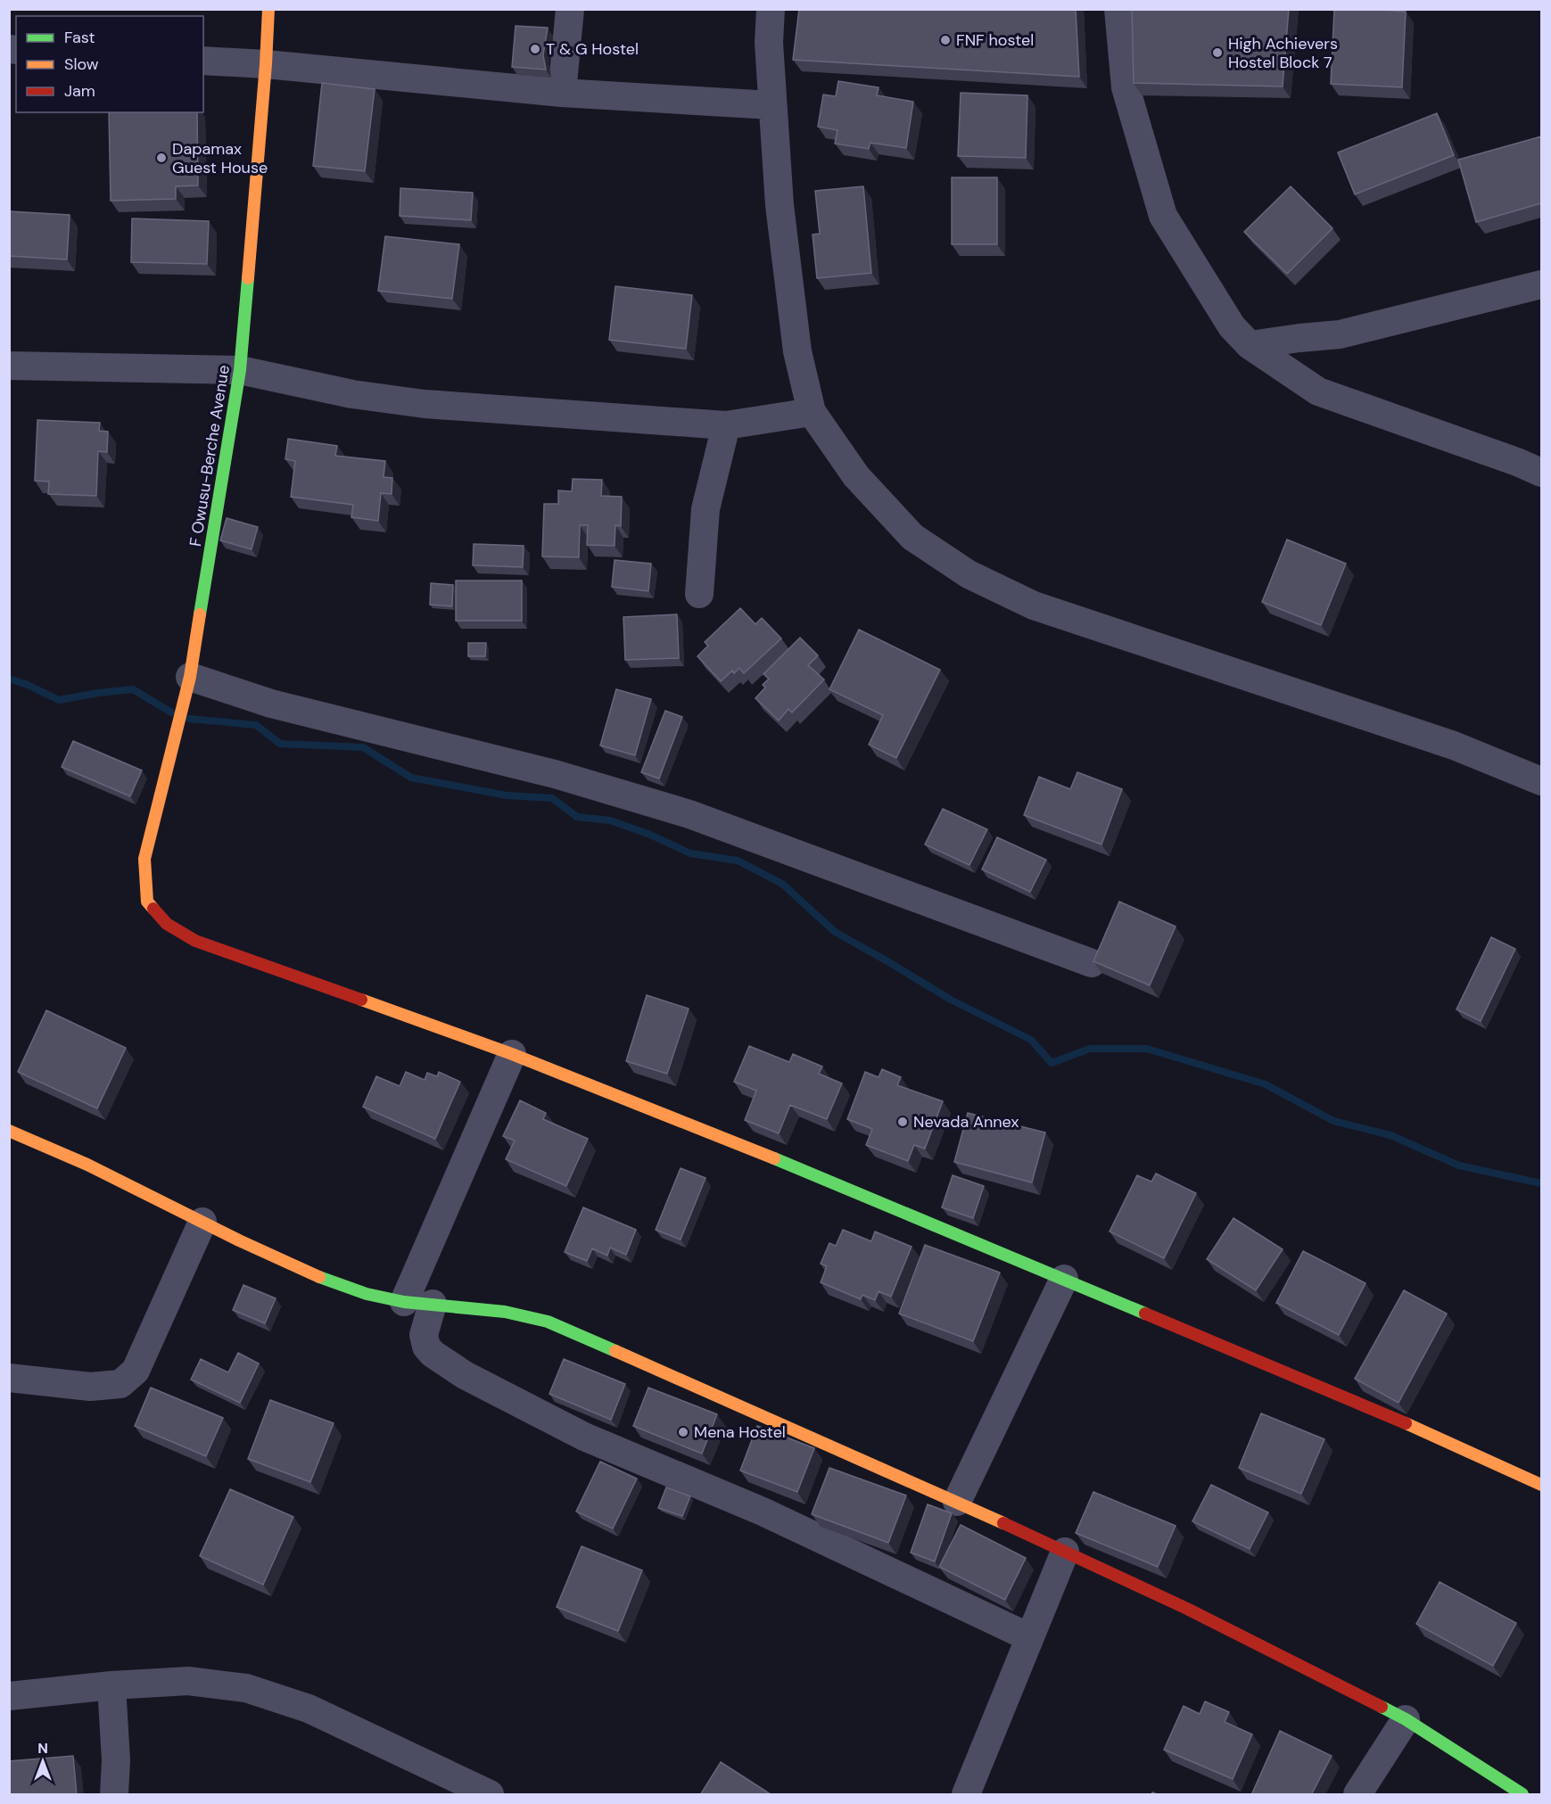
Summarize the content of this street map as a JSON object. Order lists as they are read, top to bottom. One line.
{"streets":{"street":["F Owusu-Berche Avenue"]},"places":["FNF hostel","T & G Hostel","High Achievers Hostel Block 7","Dapamax Guest House","Nevada Annex","Mena Hostel"],"legend":["Fast","Slow","Jam"],"north":"top"}
